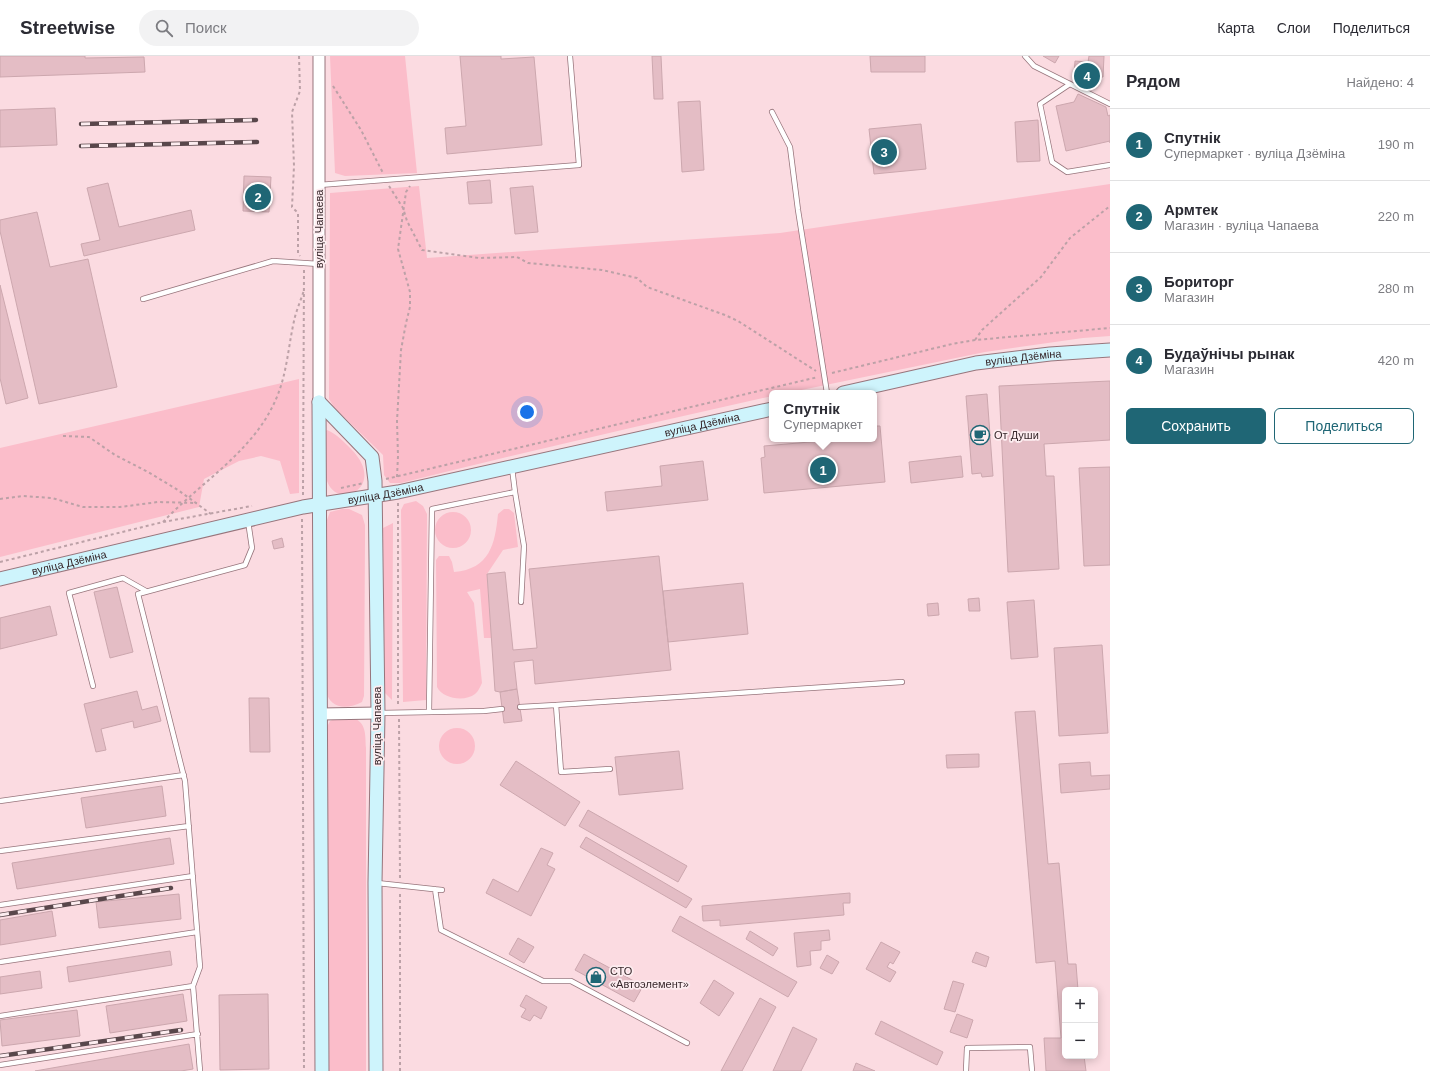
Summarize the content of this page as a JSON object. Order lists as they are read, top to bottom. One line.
{"streets":{"main road":["вуліца Чапаева","вуліца Дзёміна"]},"crossings":[["вуліца Чапаева","вуліца Дзёміна"]],"places":{"cafe":["От Души"],"shop":["СТО «Автоэлемент»"]},"page":{"header":"Streetwise","search":"Поиск","nav":["Карта","Слои","Поделиться"],"heading":["Рядом","Найдено: 4"],"pins":["4","3","2","1"],"list":[{"mark":"1","name":"Спутнік","note":"Супермаркет · вуліца Дзёміна","value":"190 m"},{"mark":"2","name":"Армтек","note":"Магазин · вуліца Чапаева","value":"220 m"},{"mark":"3","name":"Бориторг","note":"Магазин","value":"280 m"},{"mark":"4","name":"Будаўнічы рынак","note":"Магазин","value":"420 m"}],"popup":["Спутнік","Супермаркет"],"buttons":["Сохранить","Поделиться"],"map_buttons":["+","−"]}}
